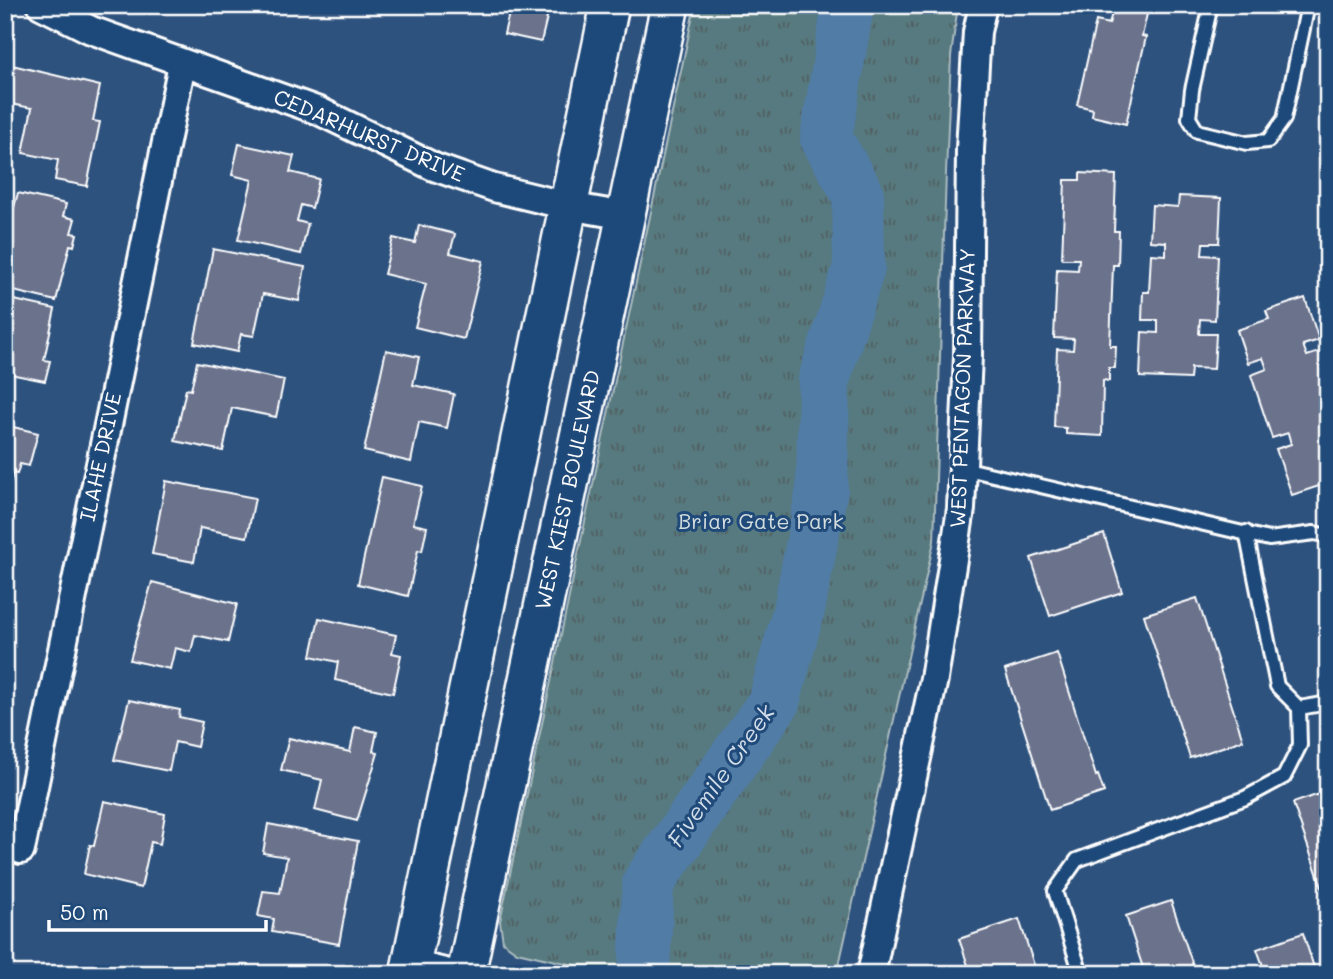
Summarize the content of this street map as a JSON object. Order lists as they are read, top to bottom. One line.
{"streets":{"main road":["WEST KIEST BOULEVARD"],"street":["CEDARHURST DRIVE","WEST PENTAGON PARKWAY","ILAHE DRIVE"]},"crossings":[["CEDARHURST DRIVE","ILAHE DRIVE"],["CEDARHURST DRIVE","WEST KIEST BOULEVARD"]],"water":["Fivemile Creek"],"parks":["Briar Gate Park"],"scale_bar":"50 m"}
